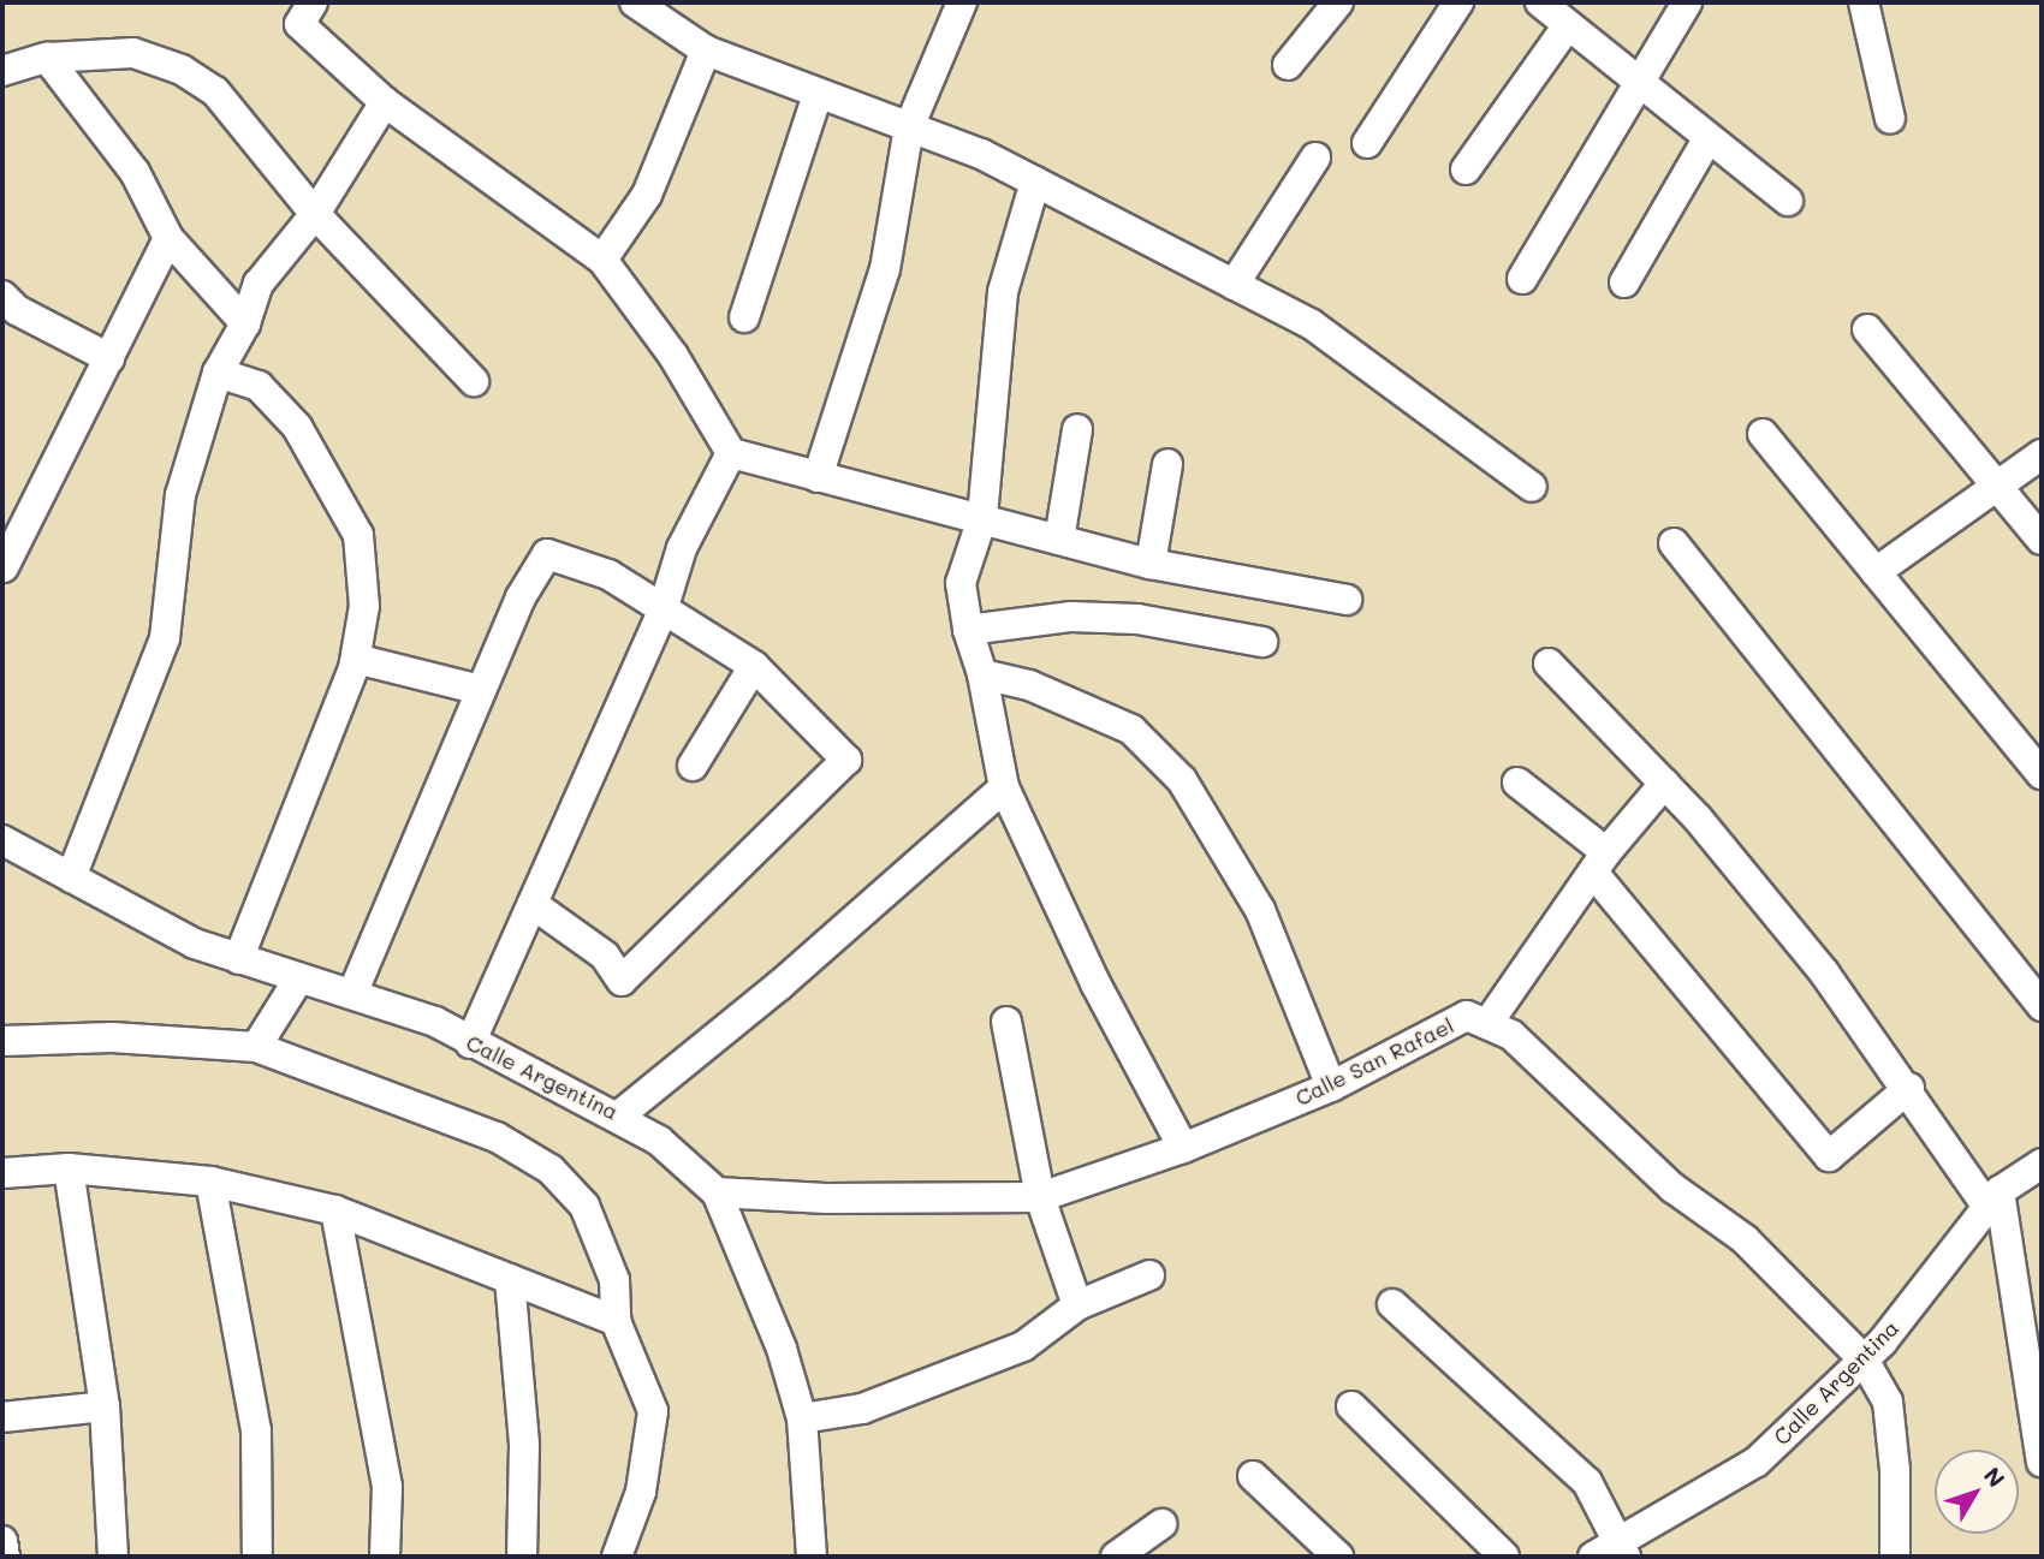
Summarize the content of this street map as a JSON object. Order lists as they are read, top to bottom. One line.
{"streets":{"street":["Calle San Rafael","Calle Argentina"]},"crossings":[["Calle San Rafael","Calle Argentina"]],"north":"top right"}
